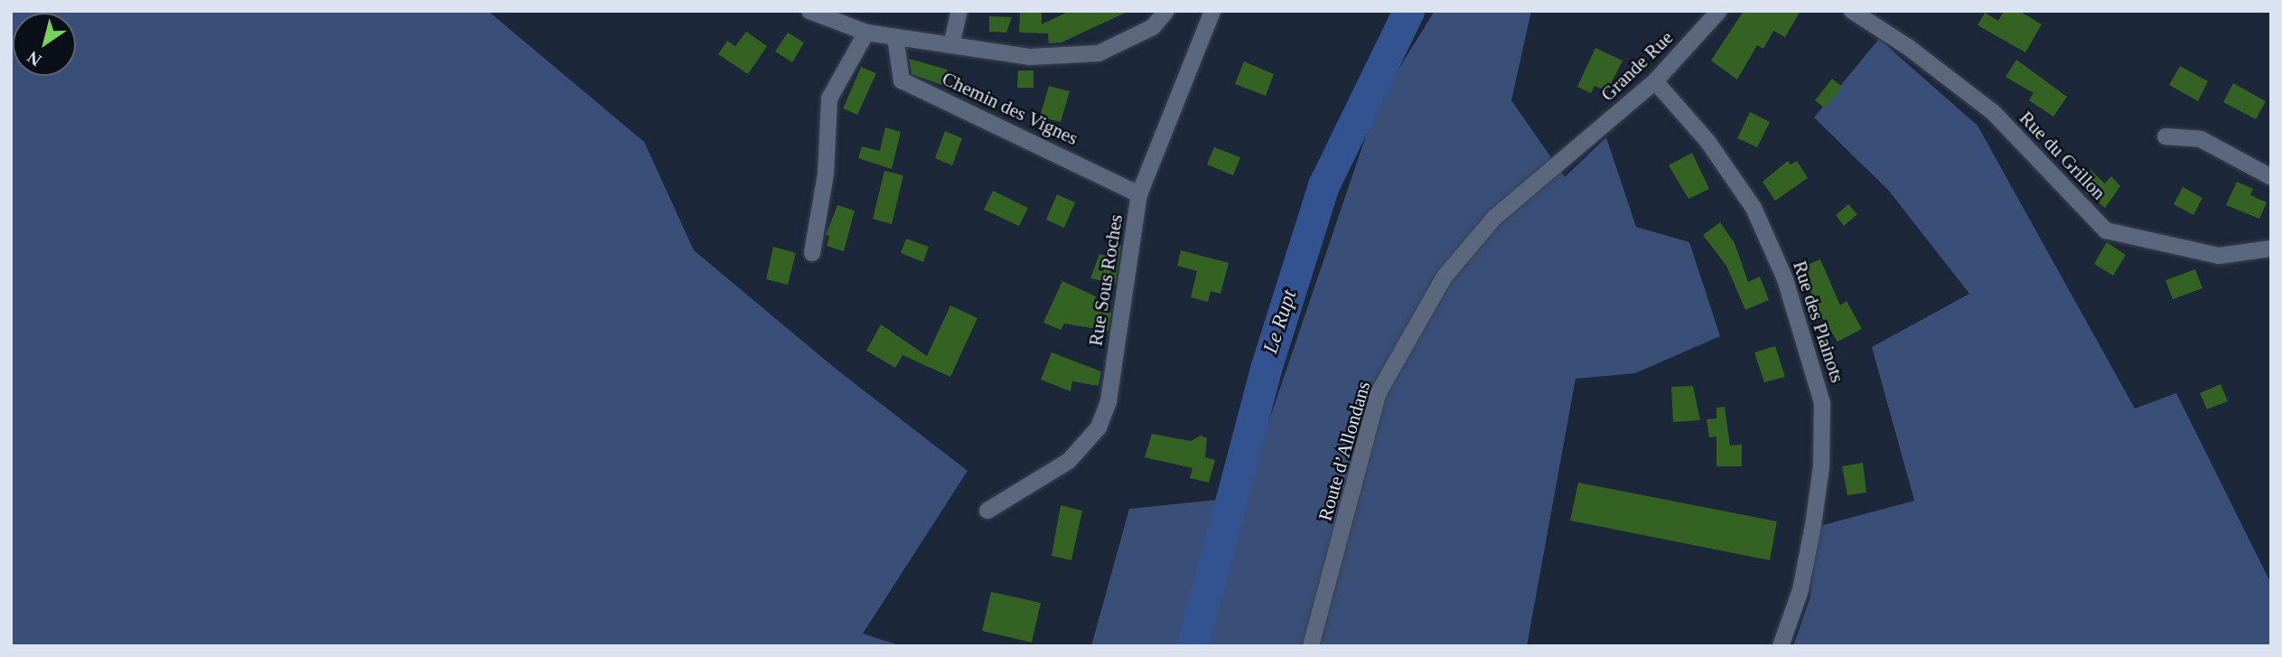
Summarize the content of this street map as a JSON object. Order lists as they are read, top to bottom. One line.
{"streets":{"street":["Grande Rue","Chemin des Vignes","Rue du Grillon","Rue Sous Roches","Rue des Plainots","Route d’Allondans"]},"crossings":[["Grande Rue","Rue des Plainots"],["Grande Rue","Route d’Allondans"],["Chemin des Vignes","Rue Sous Roches"]],"water":["Le Rupt"],"north":"bottom left"}
